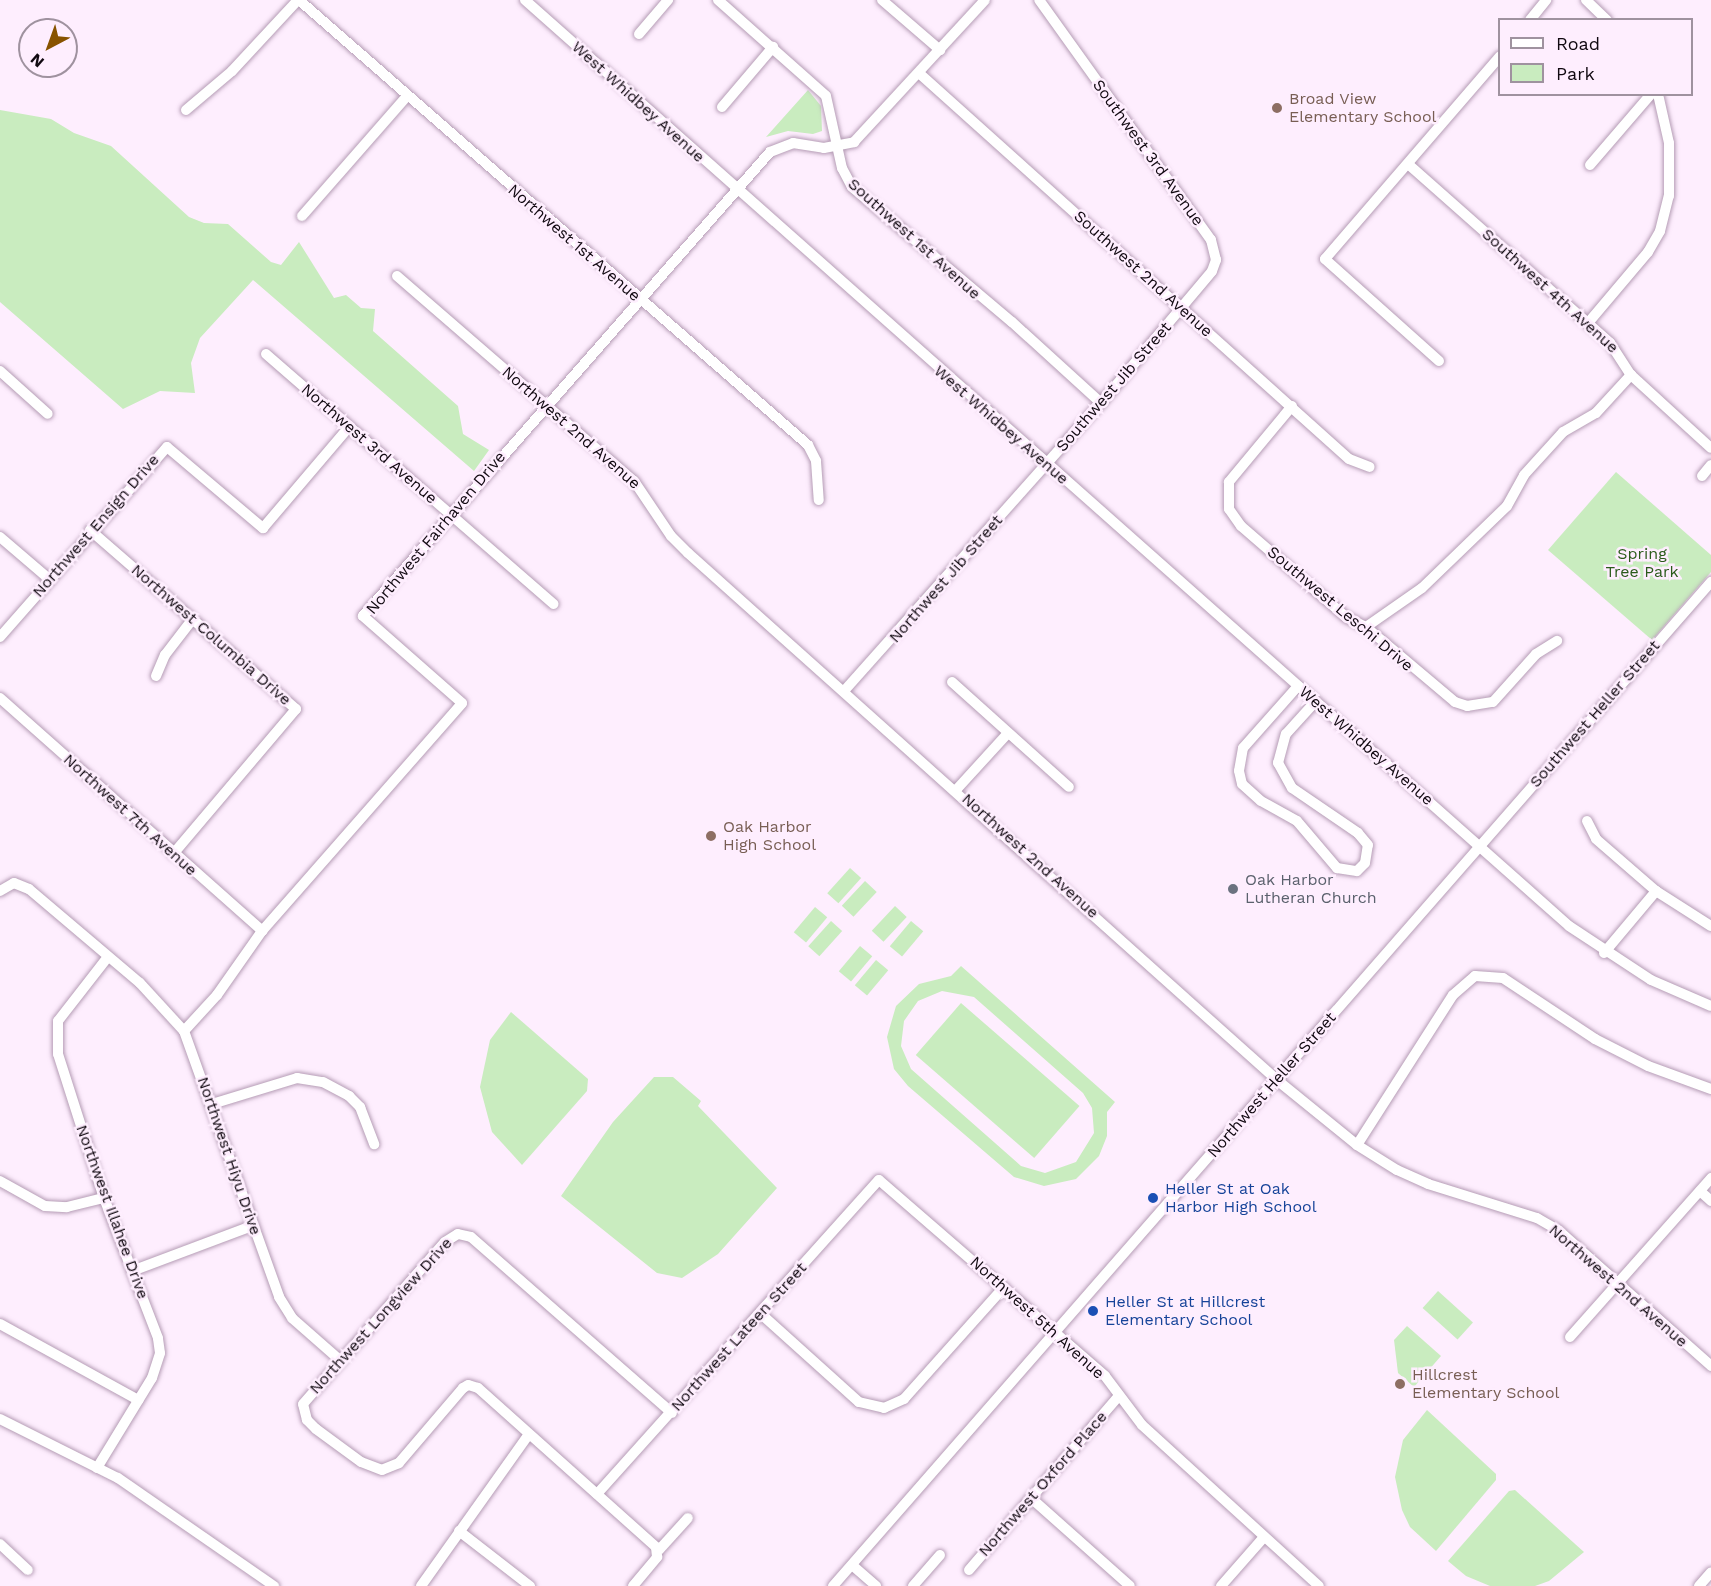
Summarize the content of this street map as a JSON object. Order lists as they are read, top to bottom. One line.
{"streets":{"street":["West Whidbey Avenue","Southwest 3rd Avenue","Southwest 1st Avenue","Northwest 1st Avenue","Southwest 2nd Avenue","Southwest 4th Avenue","Southwest Jib Street","Northwest 2nd Avenue","Northwest 3rd Avenue","Northwest Ensign Drive","Northwest Fairhaven Drive","Northwest Jib Street","Southwest Leschi Drive","Northwest Columbia Drive","Southwest Heller Street","Northwest 7th Avenue","Northwest Heller Street","Northwest Hiyu Drive","Northwest Illahee Drive","Northwest Longview Drive","Northwest 5th Avenue","Northwest Lateen Street","Northwest Oxford Place"]},"crossings":[["West Whidbey Avenue","Southwest Jib Street"],["West Whidbey Avenue","Northwest Fairhaven Drive"],["West Whidbey Avenue","Northwest Jib Street"],["West Whidbey Avenue","Southwest Heller Street"],["West Whidbey Avenue","Northwest Heller Street"],["Southwest 3rd Avenue","Southwest 2nd Avenue"],["Southwest 3rd Avenue","Southwest Jib Street"],["Southwest 1st Avenue","Southwest Jib Street"],["Southwest 1st Avenue","Northwest Fairhaven Drive"],["Northwest 1st Avenue","Northwest Fairhaven Drive"],["Southwest 2nd Avenue","Southwest Jib Street"],["Southwest 2nd Avenue","Southwest Leschi Drive"],["Southwest Jib Street","Northwest Jib Street"],["Northwest 2nd Avenue","Northwest Fairhaven Drive"],["Northwest 2nd Avenue","Northwest Jib Street"],["Northwest 2nd Avenue","Northwest Heller Street"],["Northwest 3rd Avenue","Northwest Ensign Drive"],["Northwest 3rd Avenue","Northwest Fairhaven Drive"],["Northwest Ensign Drive","Northwest Columbia Drive"],["Northwest Fairhaven Drive","Northwest 7th Avenue"],["Northwest Fairhaven Drive","Northwest Hiyu Drive"],["Northwest Columbia Drive","Northwest 7th Avenue"],["Southwest Heller Street","Northwest Heller Street"],["Northwest Heller Street","Northwest 5th Avenue"],["Northwest Hiyu Drive","Northwest Illahee Drive"],["Northwest Hiyu Drive","Northwest Longview Drive"],["Northwest Longview Drive","Northwest Lateen Street"],["Northwest 5th Avenue","Northwest Lateen Street"],["Northwest 5th Avenue","Northwest Oxford Place"]],"parks":["Spring Tree Park"],"places":["Broad View Elementary School","Oak Harbor High School","Oak Harbor Lutheran Church","Heller St at Oak Harbor High School","Heller St at Hillcrest Elementary School","Hillcrest Elementary School"],"legend":["Road","Park"],"north":"bottom left"}
